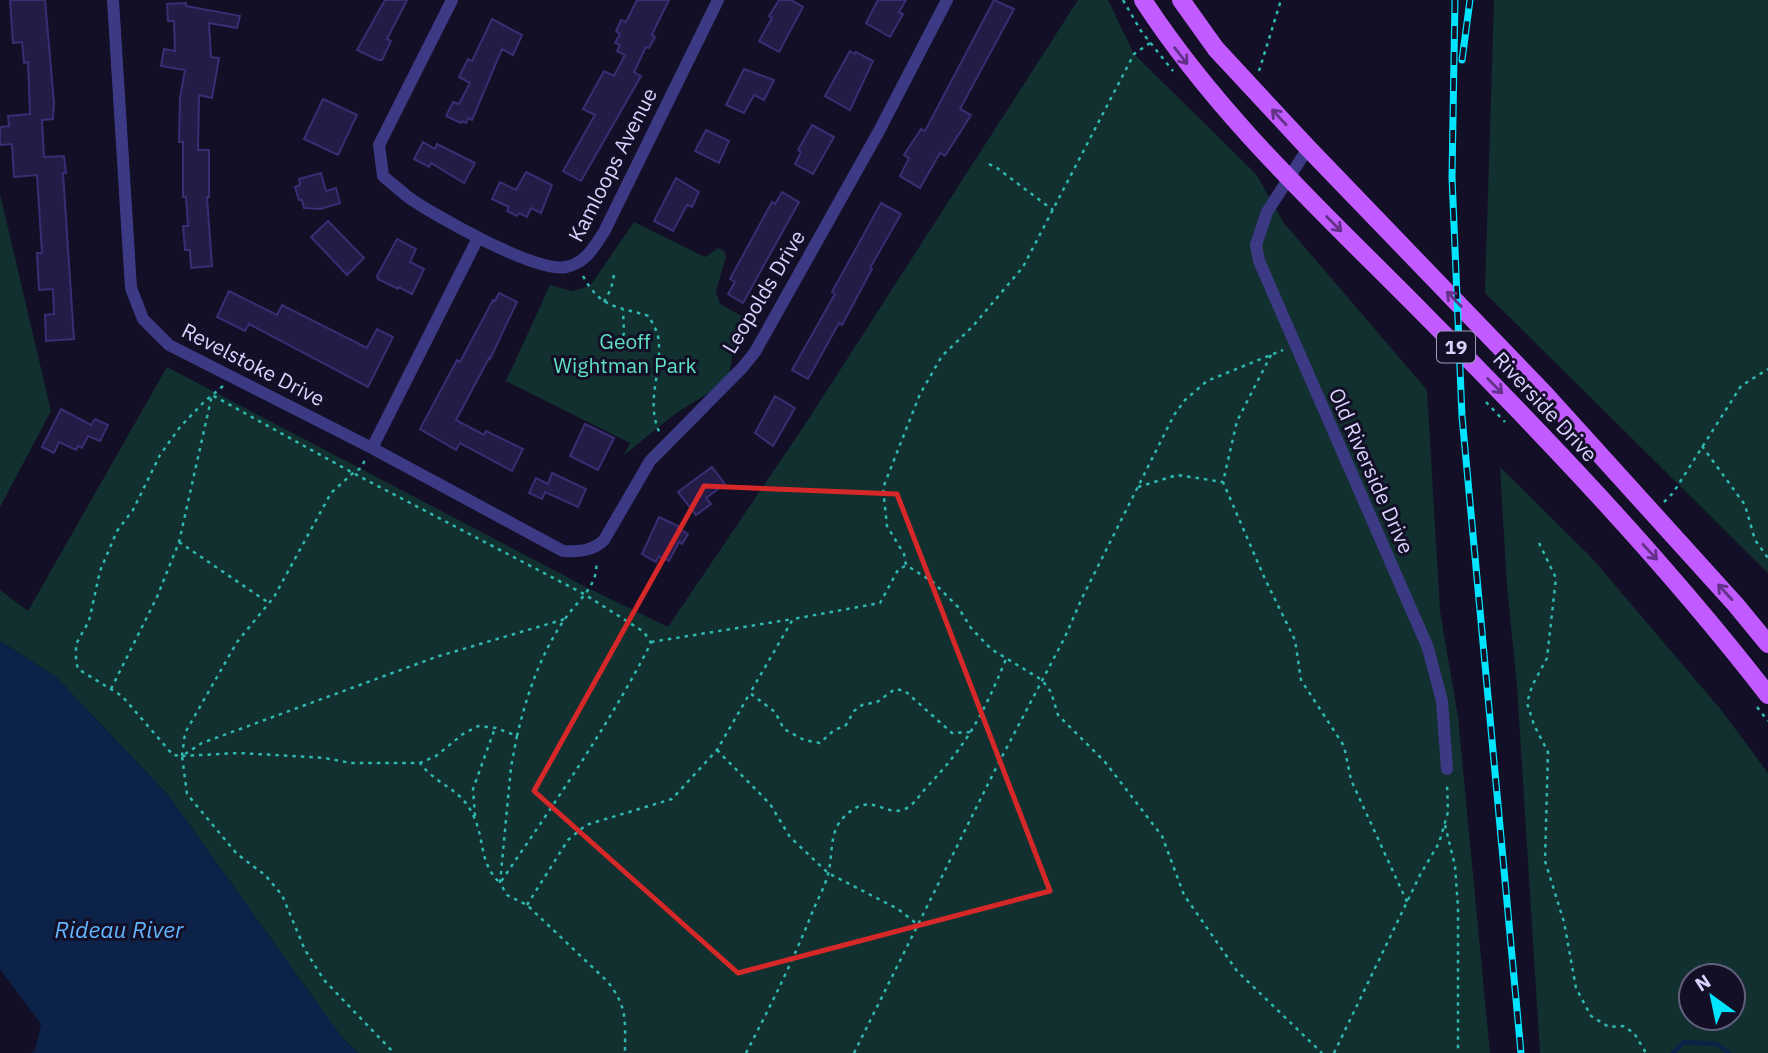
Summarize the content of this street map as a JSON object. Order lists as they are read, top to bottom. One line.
{"streets":{"main road":["19","Riverside Drive"],"street":["Kamloops Avenue","Leopolds Drive","Revelstoke Drive","Old Riverside Drive"]},"crossings":[["Leopolds Drive","Revelstoke Drive"],["Riverside Drive","Old Riverside Drive"]],"water":["Rideau River"],"parks":["Geoff Wightman Park"],"north":"top left"}
